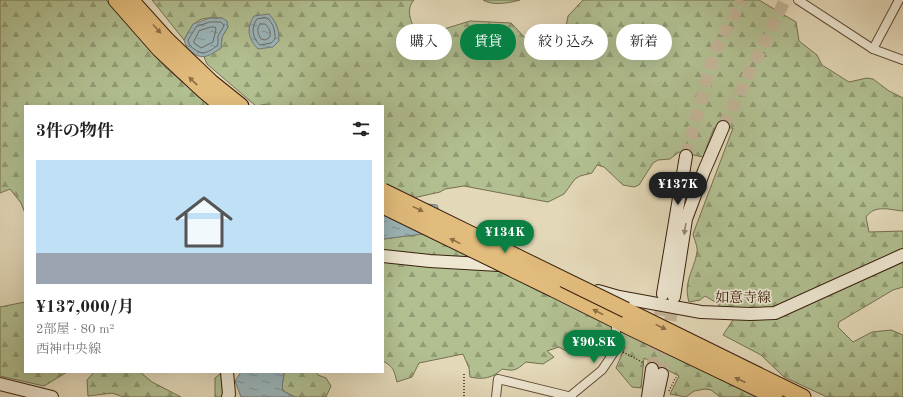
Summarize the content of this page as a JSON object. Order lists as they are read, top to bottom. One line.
{"streets":{"street":["如意寺線"]},"page":{"chip":["購入","賃貸","絞り込み","新着"],"heading":"3件の物件","list":[{"name":"¥137,000/月","note":"2部屋 · 80 m² · 西神中央線"}],"price":["¥137K","¥134K","¥90.8K"]}}
